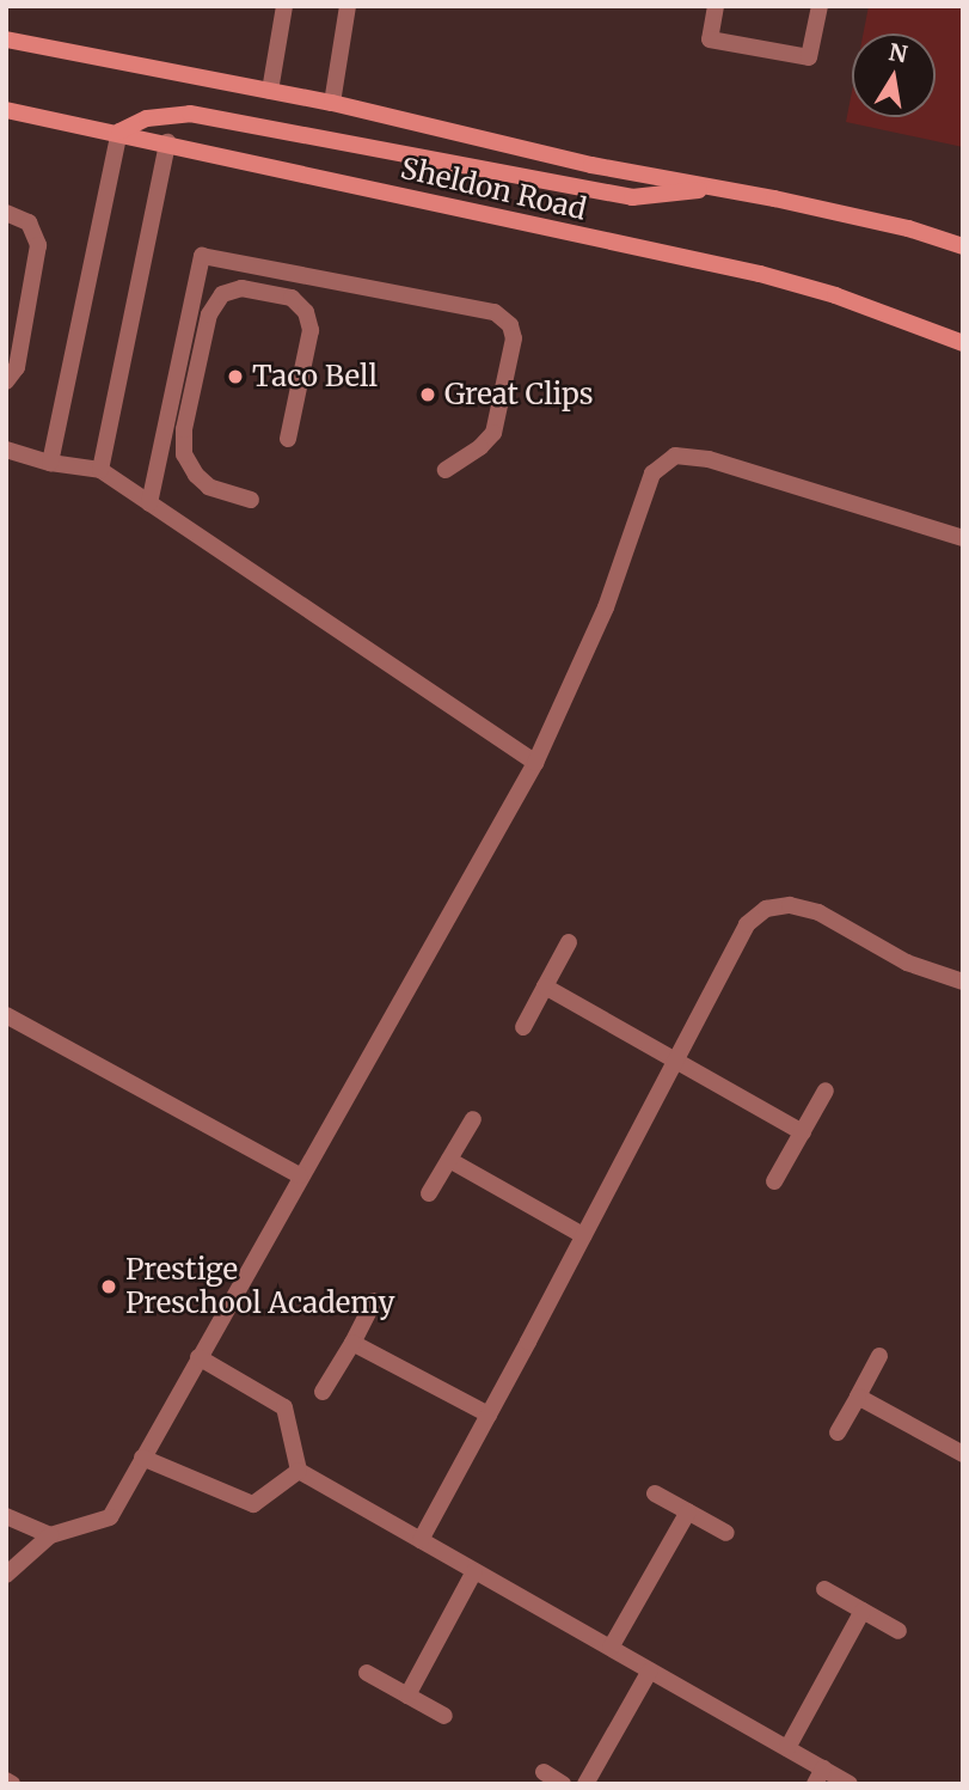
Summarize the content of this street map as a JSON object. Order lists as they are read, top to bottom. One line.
{"streets":{"main road":["Sheldon Road"]},"places":["Taco Bell","Great Clips","Prestige Preschool Academy"],"north":"top"}
